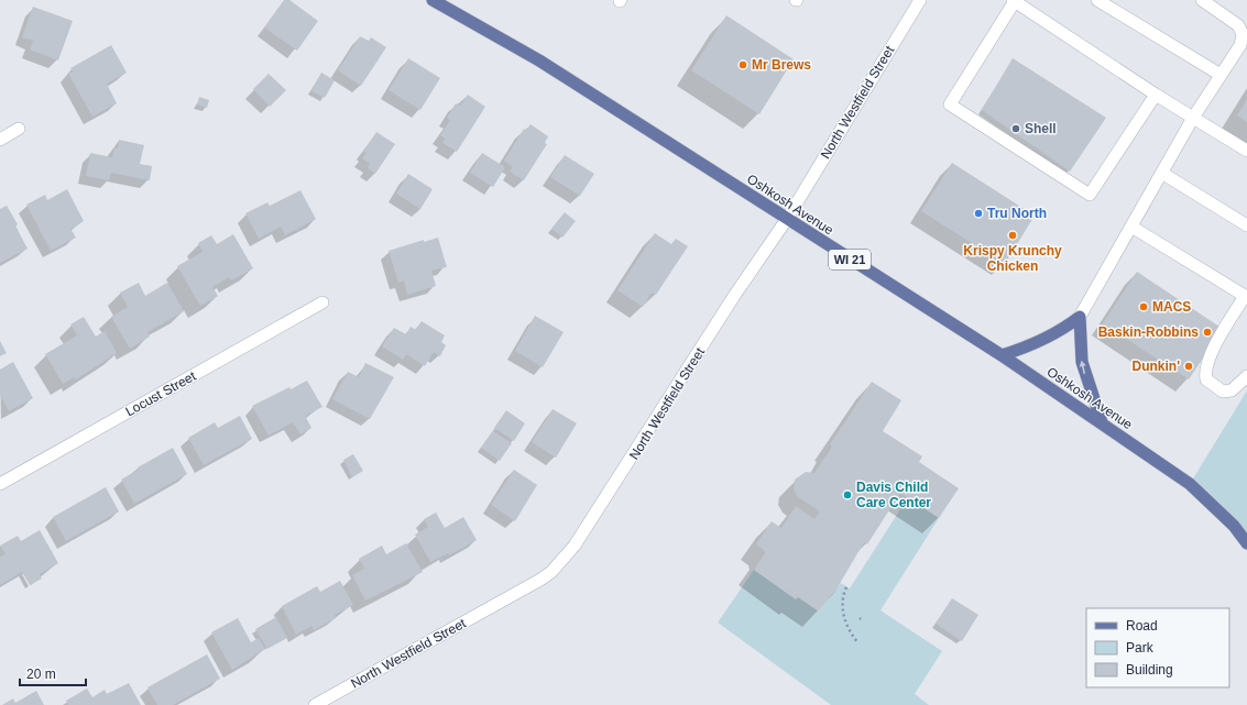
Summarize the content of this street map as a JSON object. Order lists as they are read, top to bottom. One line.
{"streets":{"main road":["Oshkosh Avenue","WI 21"],"street":["North Westfield Street","Locust Street"]},"crossings":[["North Westfield Street","Oshkosh Avenue"]],"places":["Mr Brews","Shell","Tru North","Krispy Krunchy Chicken","MACS","Baskin-Robbins","Dunkin'","Davis Child Care Center"],"legend":["Road","Park","Building"],"scale_bar":"20 m"}
